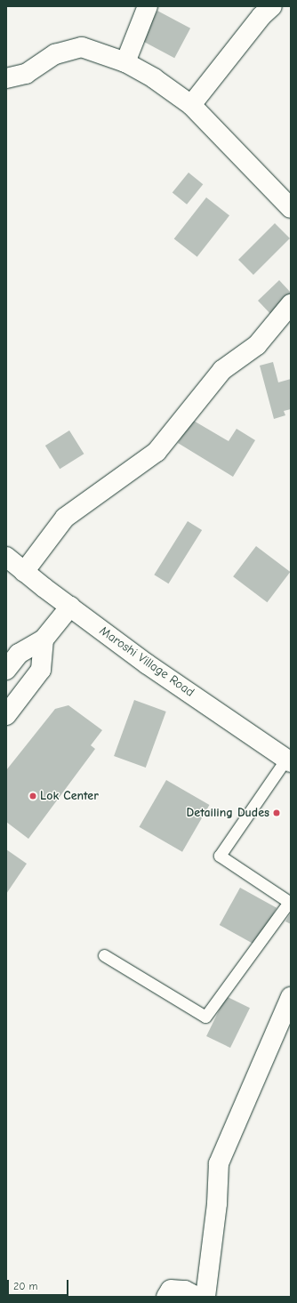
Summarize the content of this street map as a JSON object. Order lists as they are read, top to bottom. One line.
{"streets":{"street":["Maroshi Village Road"]},"places":["Lok Center","Detailing Dudes"],"scale_bar":"20 m"}
